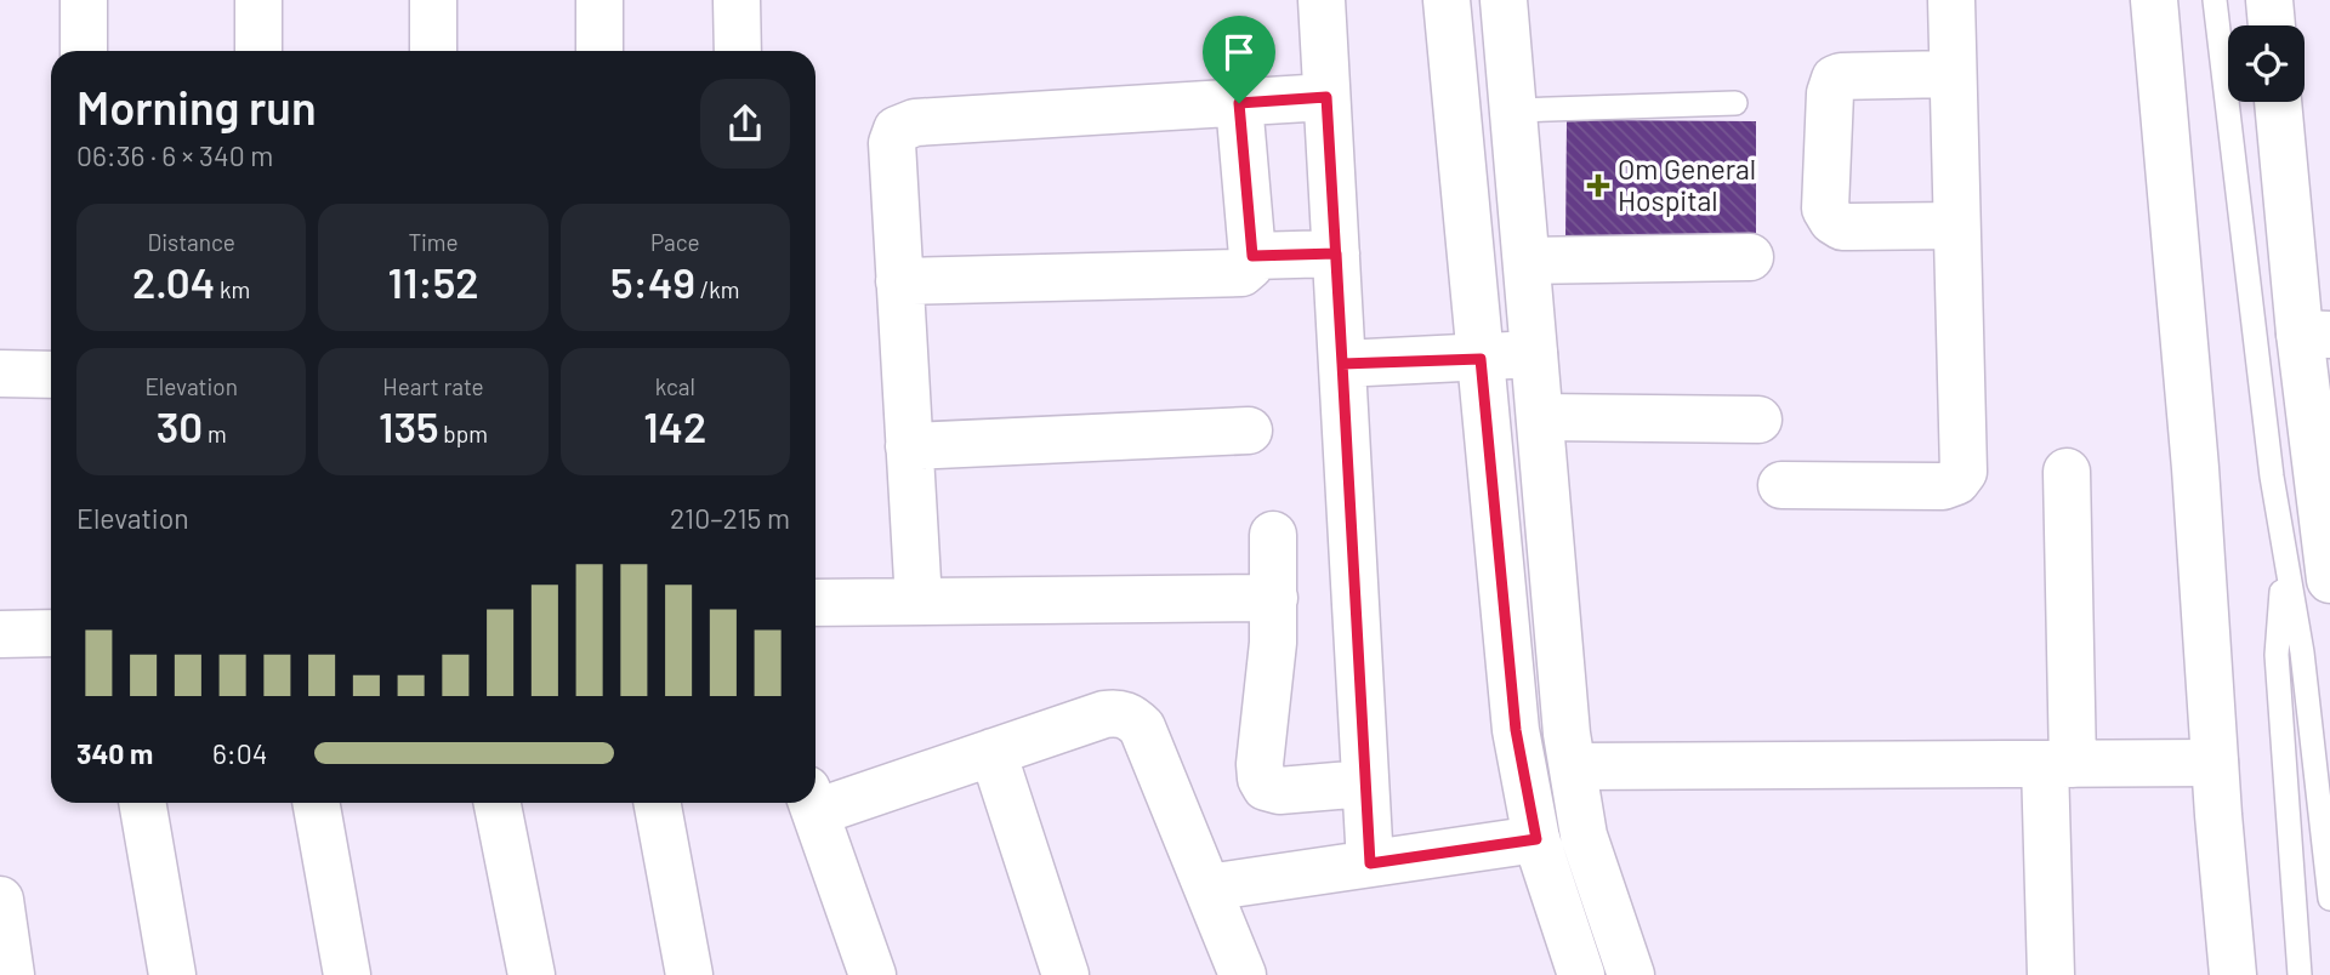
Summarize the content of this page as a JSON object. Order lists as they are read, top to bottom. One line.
{"places":{"health":["Om General Hospital"]},"page":{"heading":["Morning run","06:36 · 6 × 340 m"],"stats":[["Distance","2.04 km"],["Time","11:52"],["Pace","5:49 /km"],["Elevation","30 m"],["Heart rate","135 bpm"],["kcal","142"]],"chart":["Elevation","210–215 m"],"list":[{"name":"340 m","note":"6:04"}]}}
